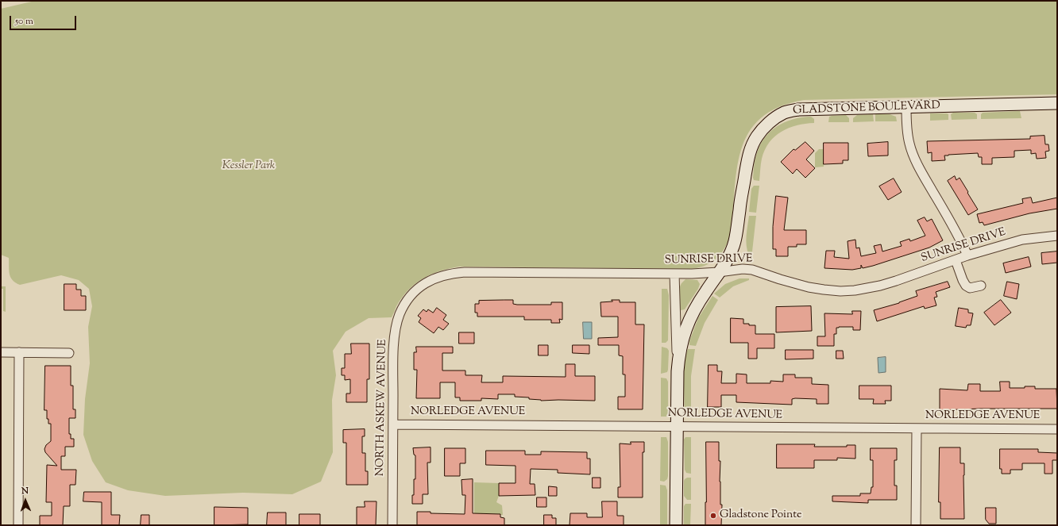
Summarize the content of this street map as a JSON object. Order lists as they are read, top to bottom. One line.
{"streets":{"street":["GLADSTONE BOULEVARD","SUNRISE DRIVE","NORTH ASKEW AVENUE","NORLEDGE AVENUE"]},"crossings":[["GLADSTONE BOULEVARD","SUNRISE DRIVE"],["GLADSTONE BOULEVARD","NORLEDGE AVENUE"],["SUNRISE DRIVE","NORTH ASKEW AVENUE"],["NORTH ASKEW AVENUE","NORLEDGE AVENUE"]],"parks":["Kessler Park"],"places":["Gladstone Pointe"],"scale_bar":"50 m","north":"top"}
